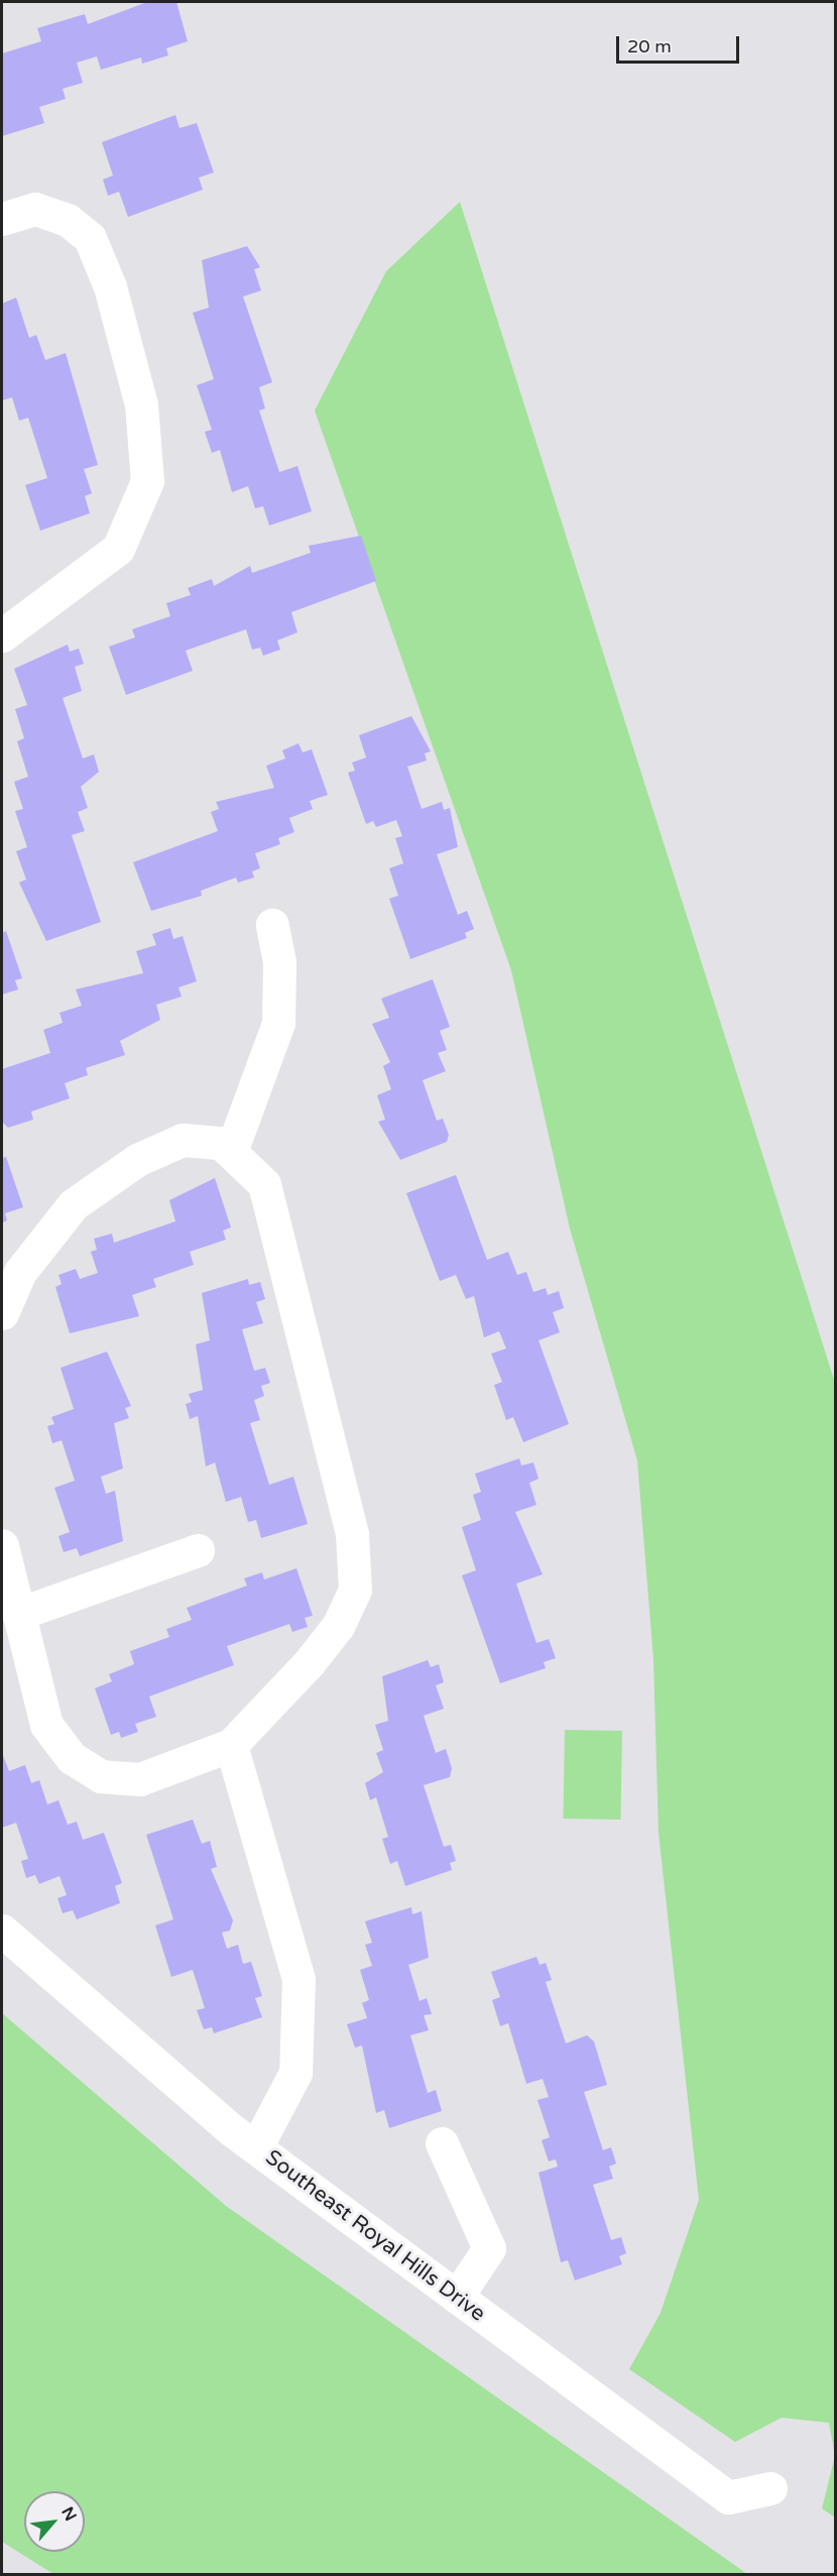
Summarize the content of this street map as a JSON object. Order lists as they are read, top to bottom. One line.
{"streets":{"street":["Southeast Royal Hills Drive"]},"scale_bar":"20 m","north":"top right"}
